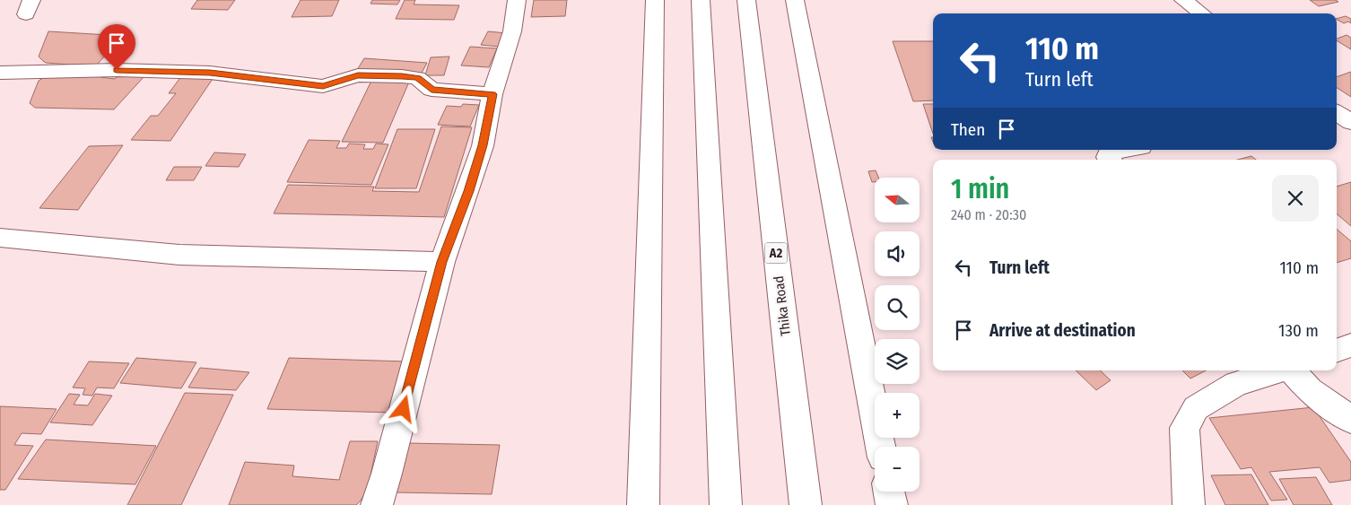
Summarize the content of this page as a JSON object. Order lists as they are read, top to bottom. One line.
{"streets":{"main road":["A2","Thika Road"]},"north":"left","page":{"turn":["110 m","Turn left"],"then":"Then","heading":["1 min","240 m · 20:30"],"map_buttons":["+","−"],"list":[{"name":"Turn left","value":"110 m"},{"name":"Arrive at destination","value":"130 m"}]}}
